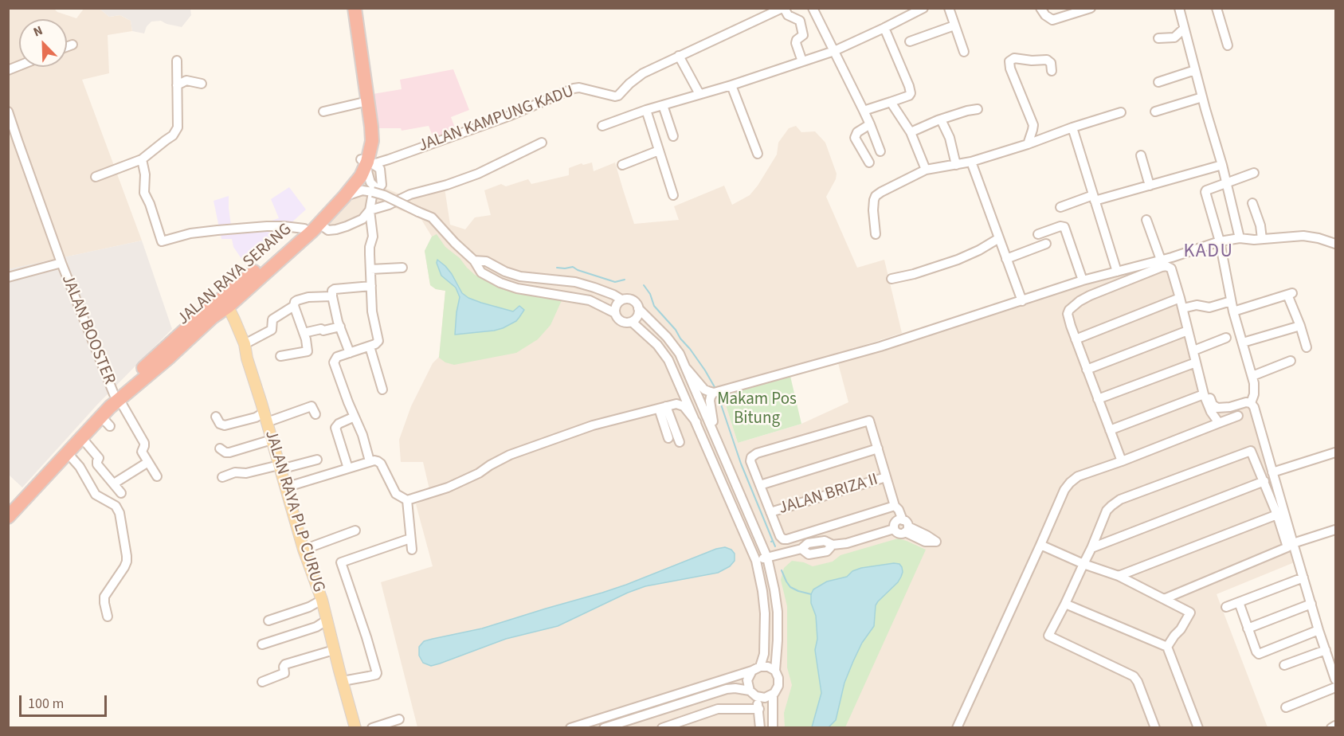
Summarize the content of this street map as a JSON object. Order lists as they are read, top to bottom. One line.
{"streets":{"highway":["JALAN RAYA SERANG"],"main road":["JALAN RAYA PLP CURUG"],"street":["JALAN KAMPUNG KADU","JALAN BOOSTER","JALAN BRIZA II"]},"crossings":[["JALAN KAMPUNG KADU","JALAN RAYA SERANG"],["JALAN RAYA SERANG","JALAN BOOSTER"],["JALAN RAYA SERANG","JALAN RAYA PLP CURUG"]],"districts":["KADU"],"parks":["Makam Pos Bitung"],"scale_bar":"100 m","north":"top left"}
